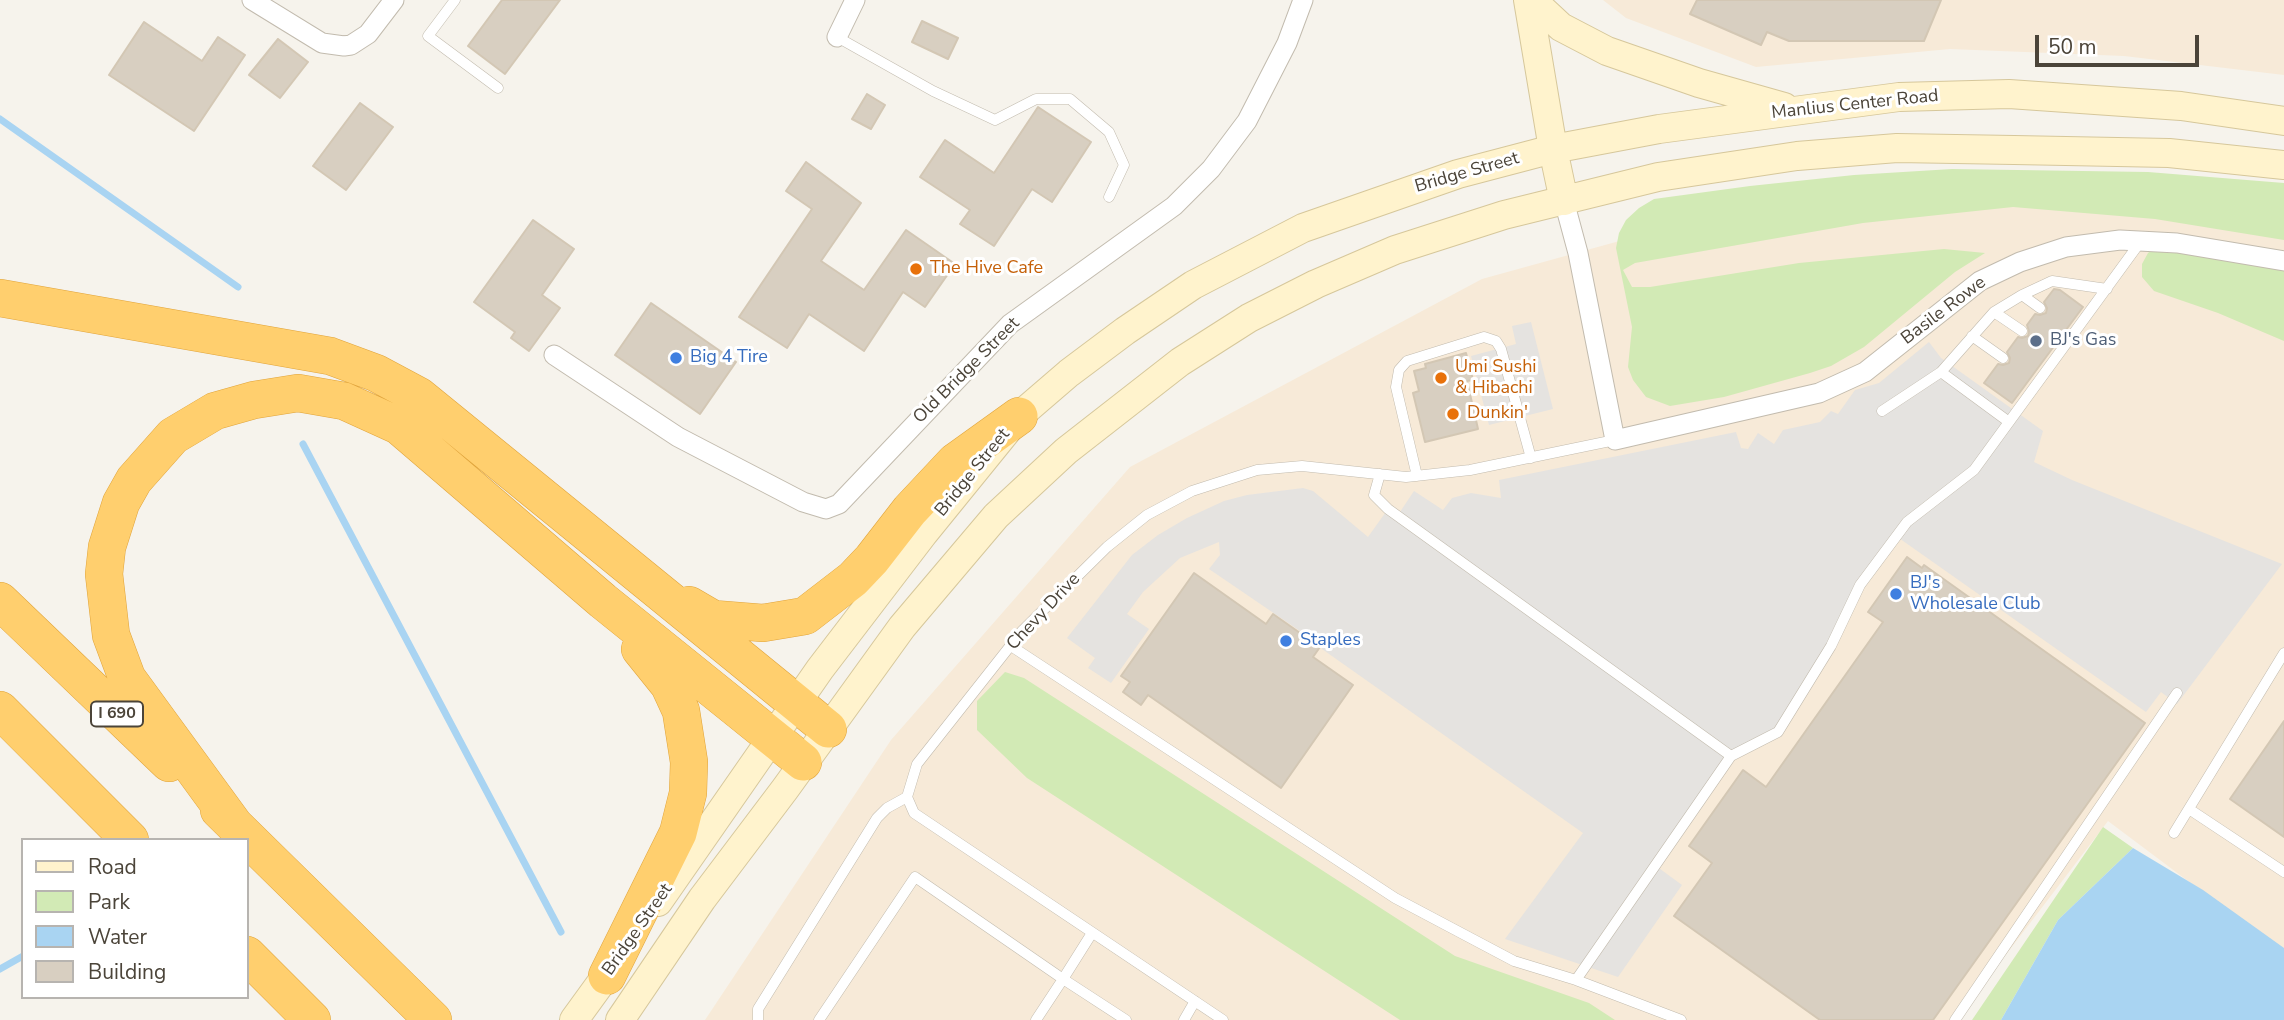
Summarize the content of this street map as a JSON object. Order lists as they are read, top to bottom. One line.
{"streets":{"highway":["I 690"],"main road":["Manlius Center Road","Bridge Street"],"street":["Basile Rowe","Old Bridge Street"],"lane":["Chevy Drive"]},"crossings":[["Manlius Center Road","Bridge Street"],["Basile Rowe","Chevy Drive"]],"places":["The Hive Cafe","BJ's Gas","Big 4 Tire","Umi Sushi & Hibachi","Dunkin'","BJ's Wholesale Club","Staples"],"legend":["Road","Park","Water","Building"],"scale_bar":"50 m"}
